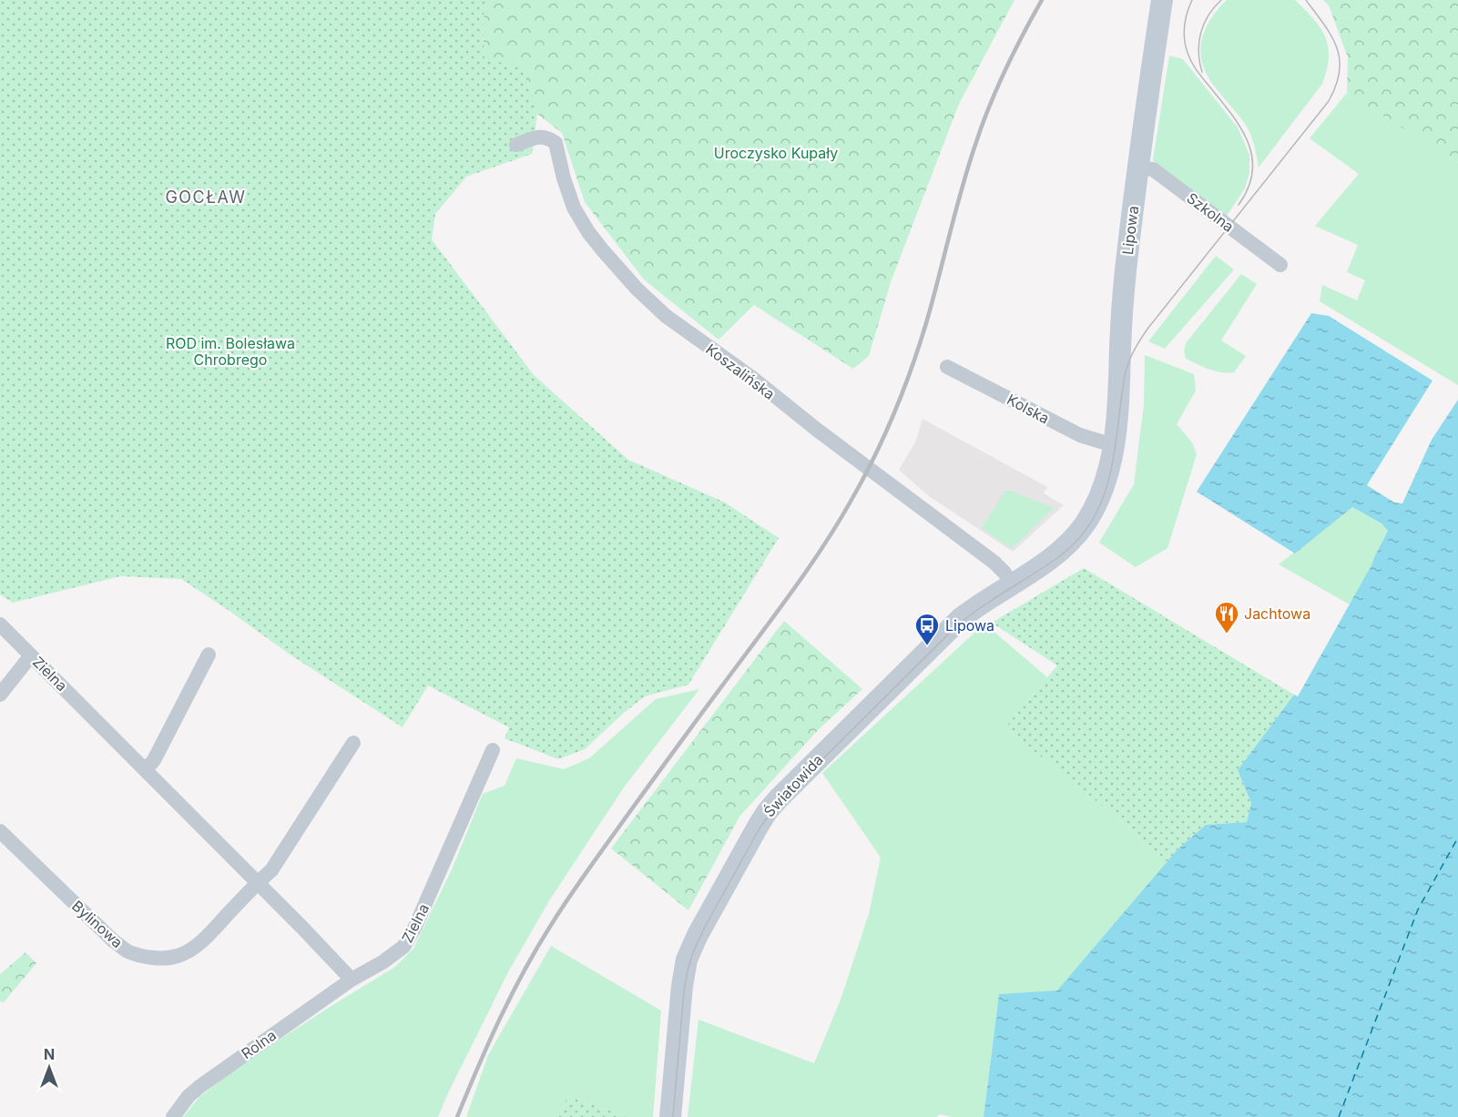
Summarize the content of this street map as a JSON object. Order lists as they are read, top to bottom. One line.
{"streets":{"street":["Szkolna","Lipowa","Koszalińska","Kolska","Zielna","Światowida","Bylinowa","Rolna"]},"crossings":[["Szkolna","Lipowa"],["Lipowa","Koszalińska"],["Lipowa","Kolska"],["Lipowa","Światowida"],["Koszalińska","Światowida"],["Zielna","Bylinowa"],["Zielna","Rolna"]],"districts":["GOCŁAW"],"parks":["Uroczysko Kupały","ROD im. Bolesława Chrobrego"],"places":{"restaurant":["Jachtowa"],"bus stop":["Lipowa"]},"north":"top"}
